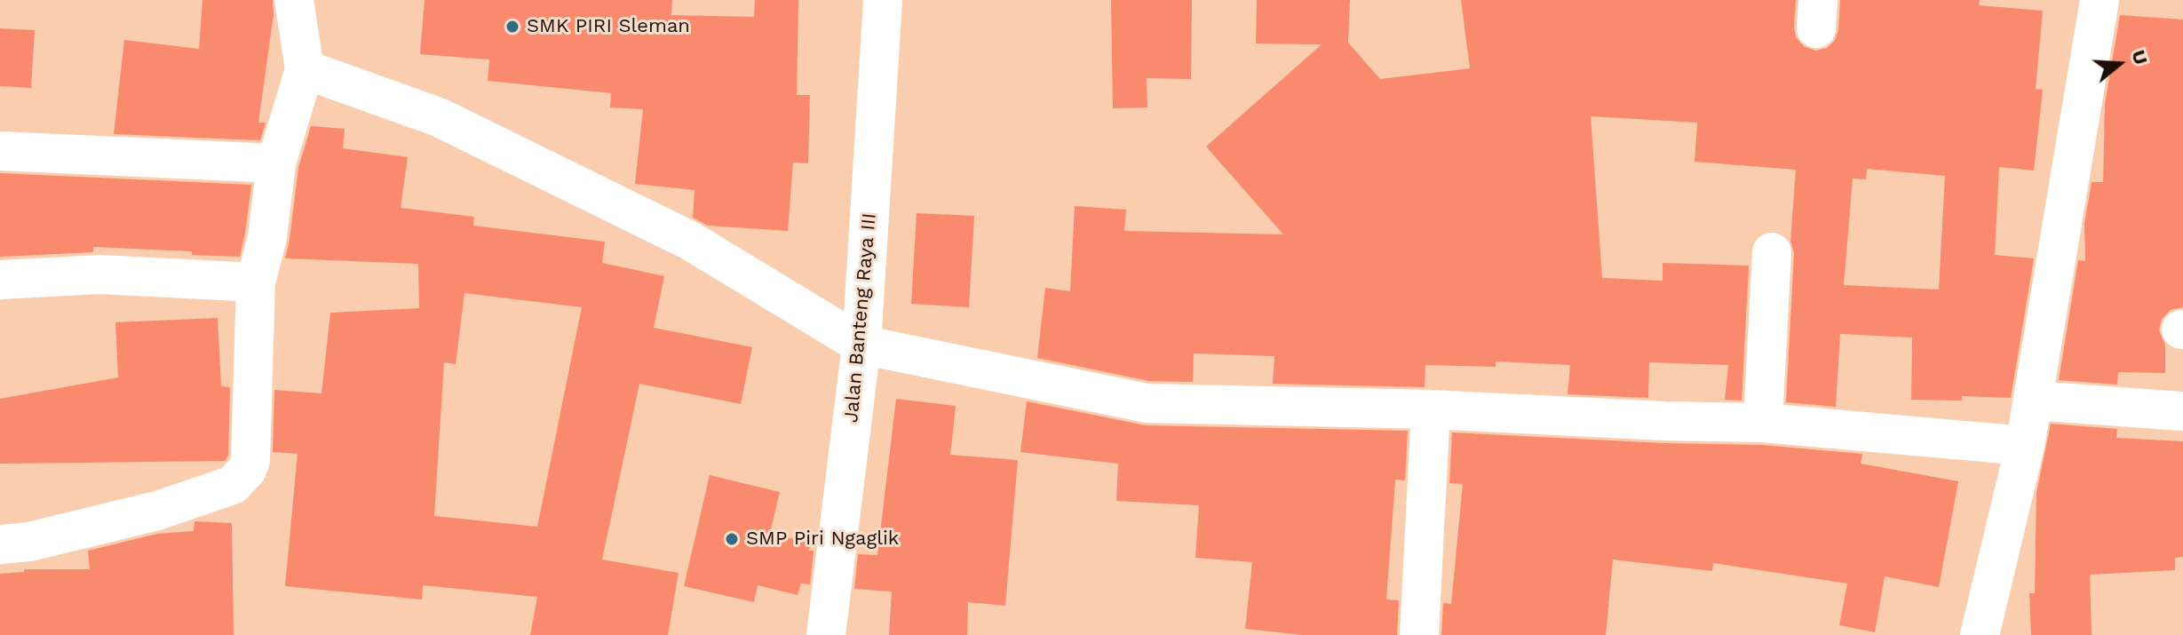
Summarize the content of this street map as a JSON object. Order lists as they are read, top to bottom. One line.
{"streets":{"street":["Jalan Banteng Raya III"]},"places":["SMK PIRI Sleman","SMP Piri Ngaglik"],"north":"right"}
